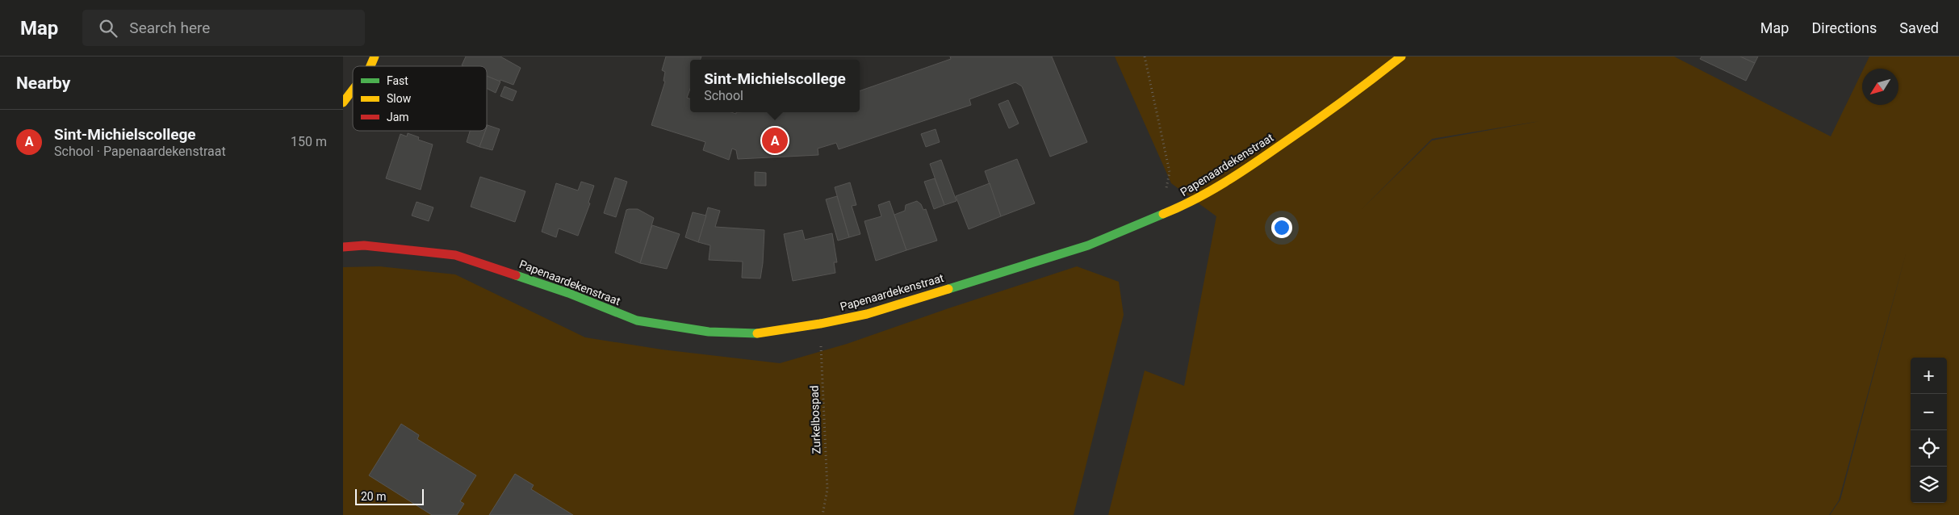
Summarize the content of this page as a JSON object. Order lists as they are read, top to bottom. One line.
{"streets":{"street":["Papenaardekenstraat"],"path":["Zurkelbospad"]},"crossings":[["Papenaardekenstraat","Zurkelbospad"]],"legend":["Fast","Slow","Jam"],"scale_bar":"20 m","north":"bottom left","page":{"header":"Map","search":"Search here","nav":["Map","Directions","Saved"],"heading":"Nearby","popup":["Sint-Michielscollege","School"],"list":[{"mark":"A","name":"Sint-Michielscollege","note":"School · Papenaardekenstraat","value":"150 m"}],"pins":"A","map_buttons":["+","−"],"scale":"20 m"}}
